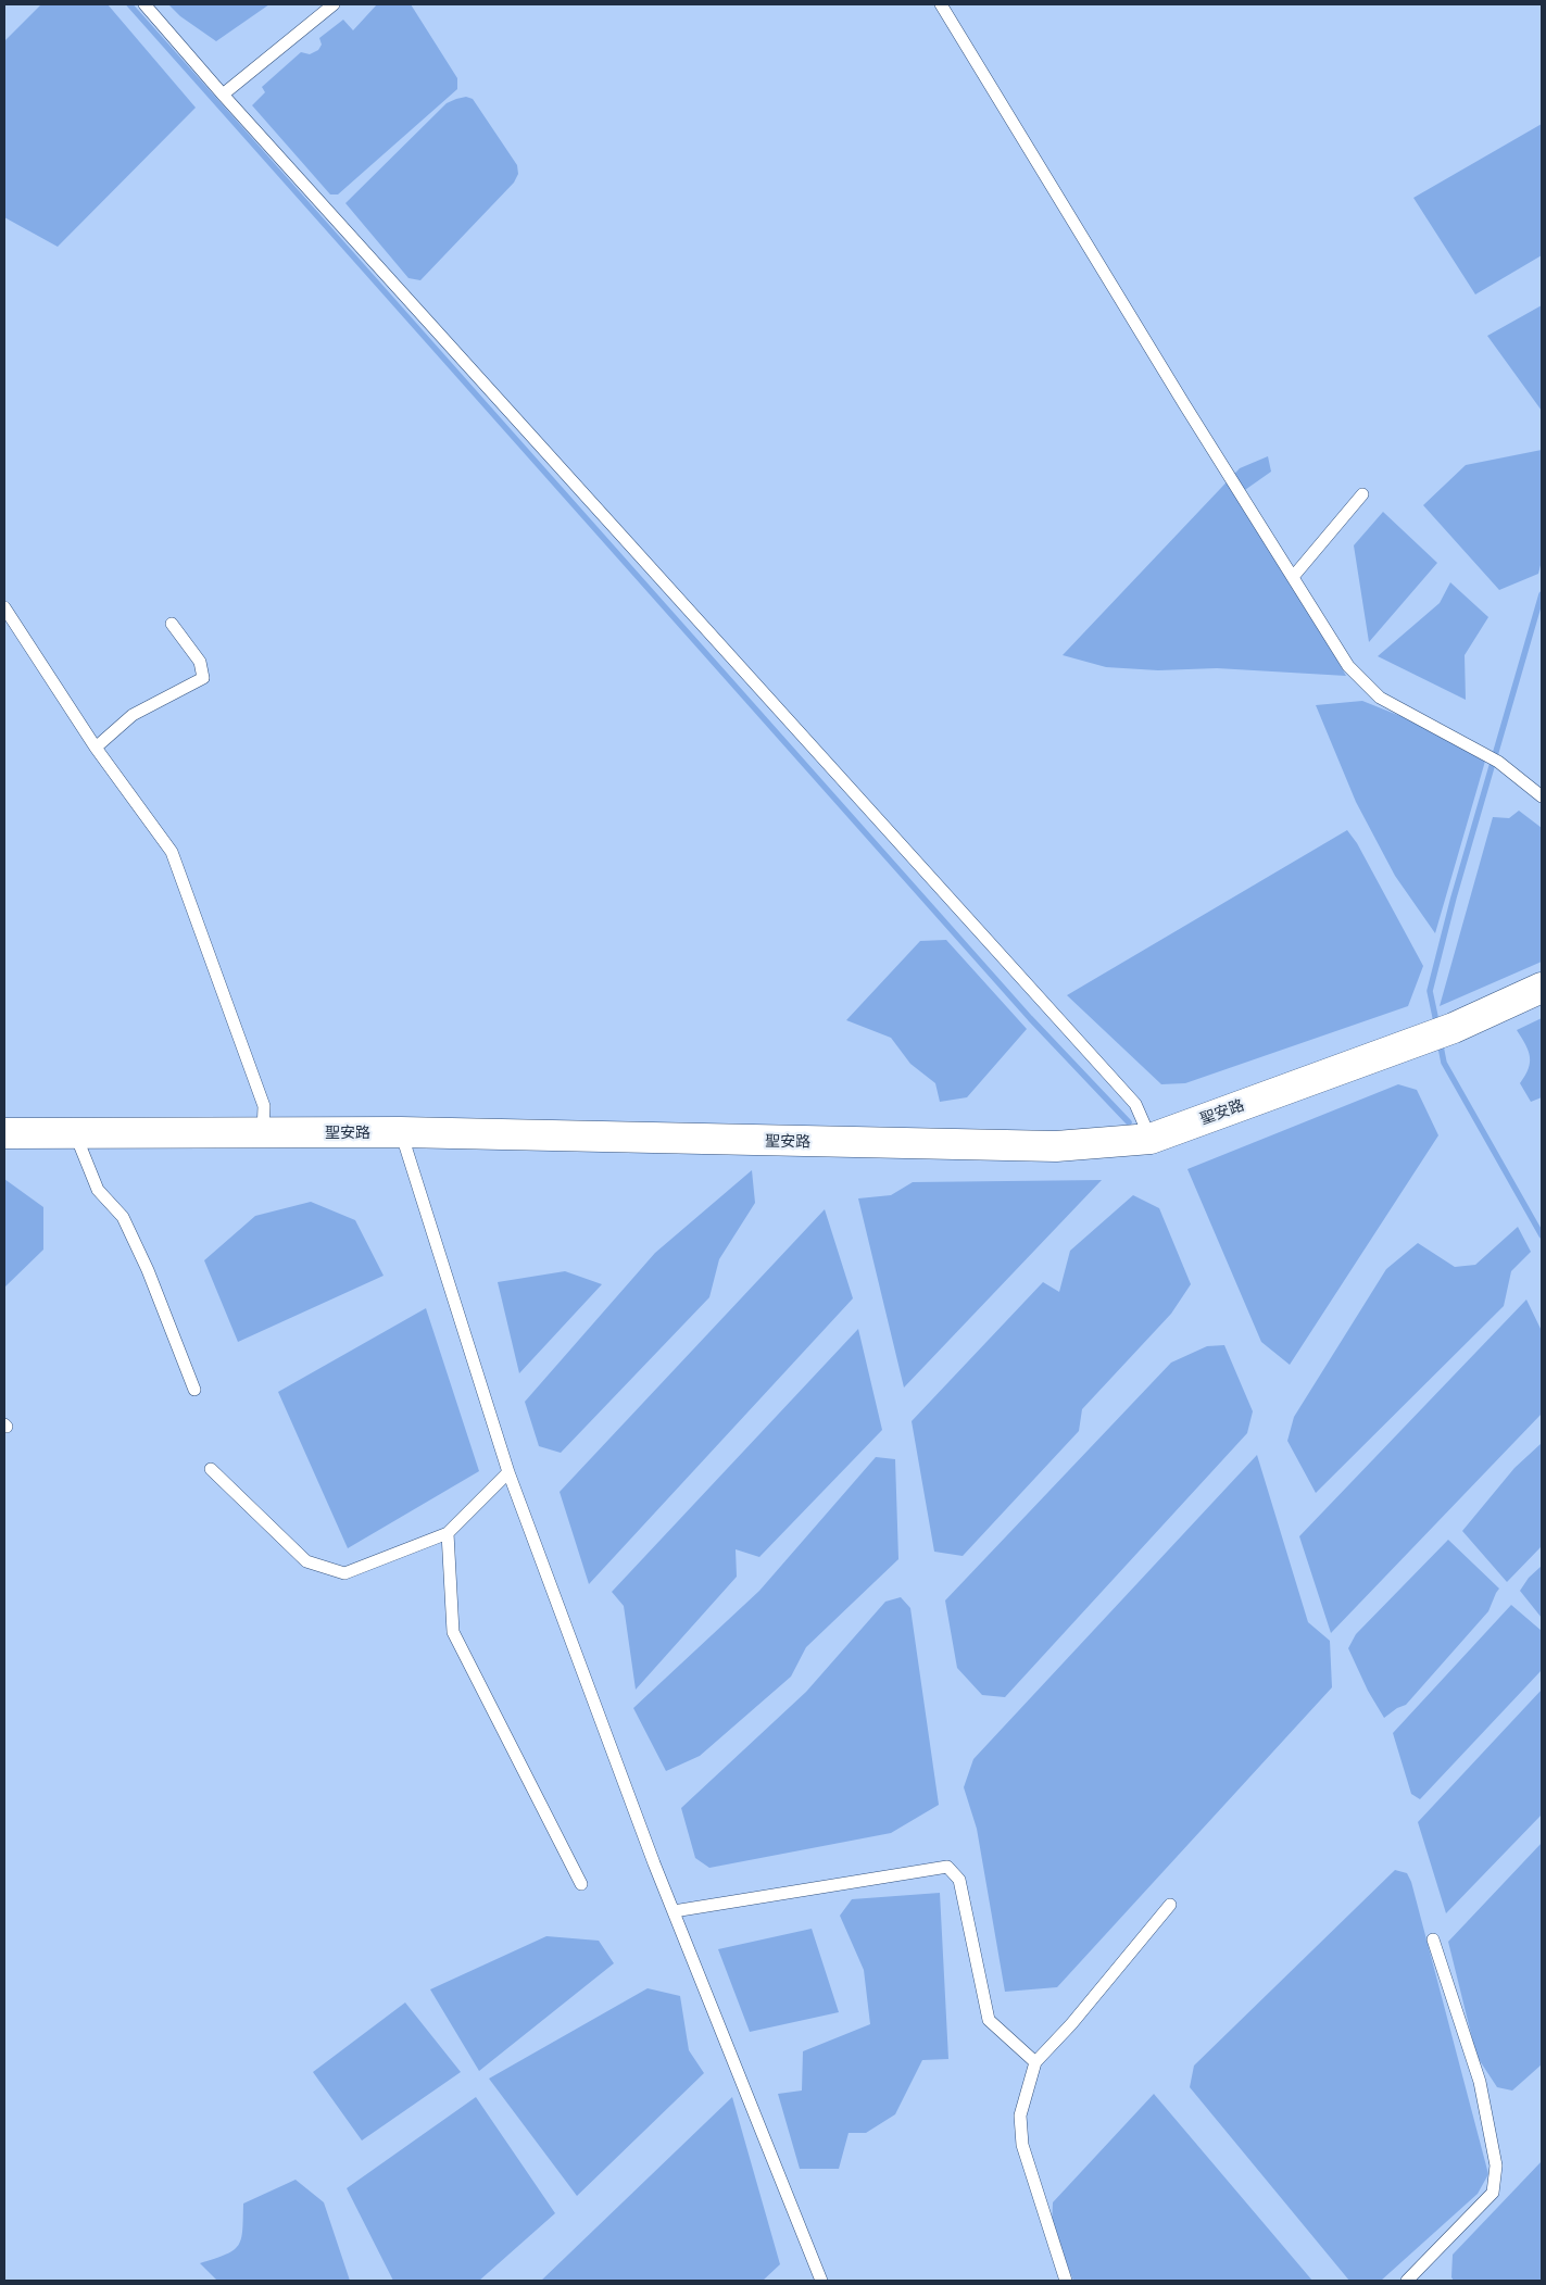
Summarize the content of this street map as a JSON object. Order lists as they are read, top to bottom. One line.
{"streets":{"street":["聖安路"]}}
